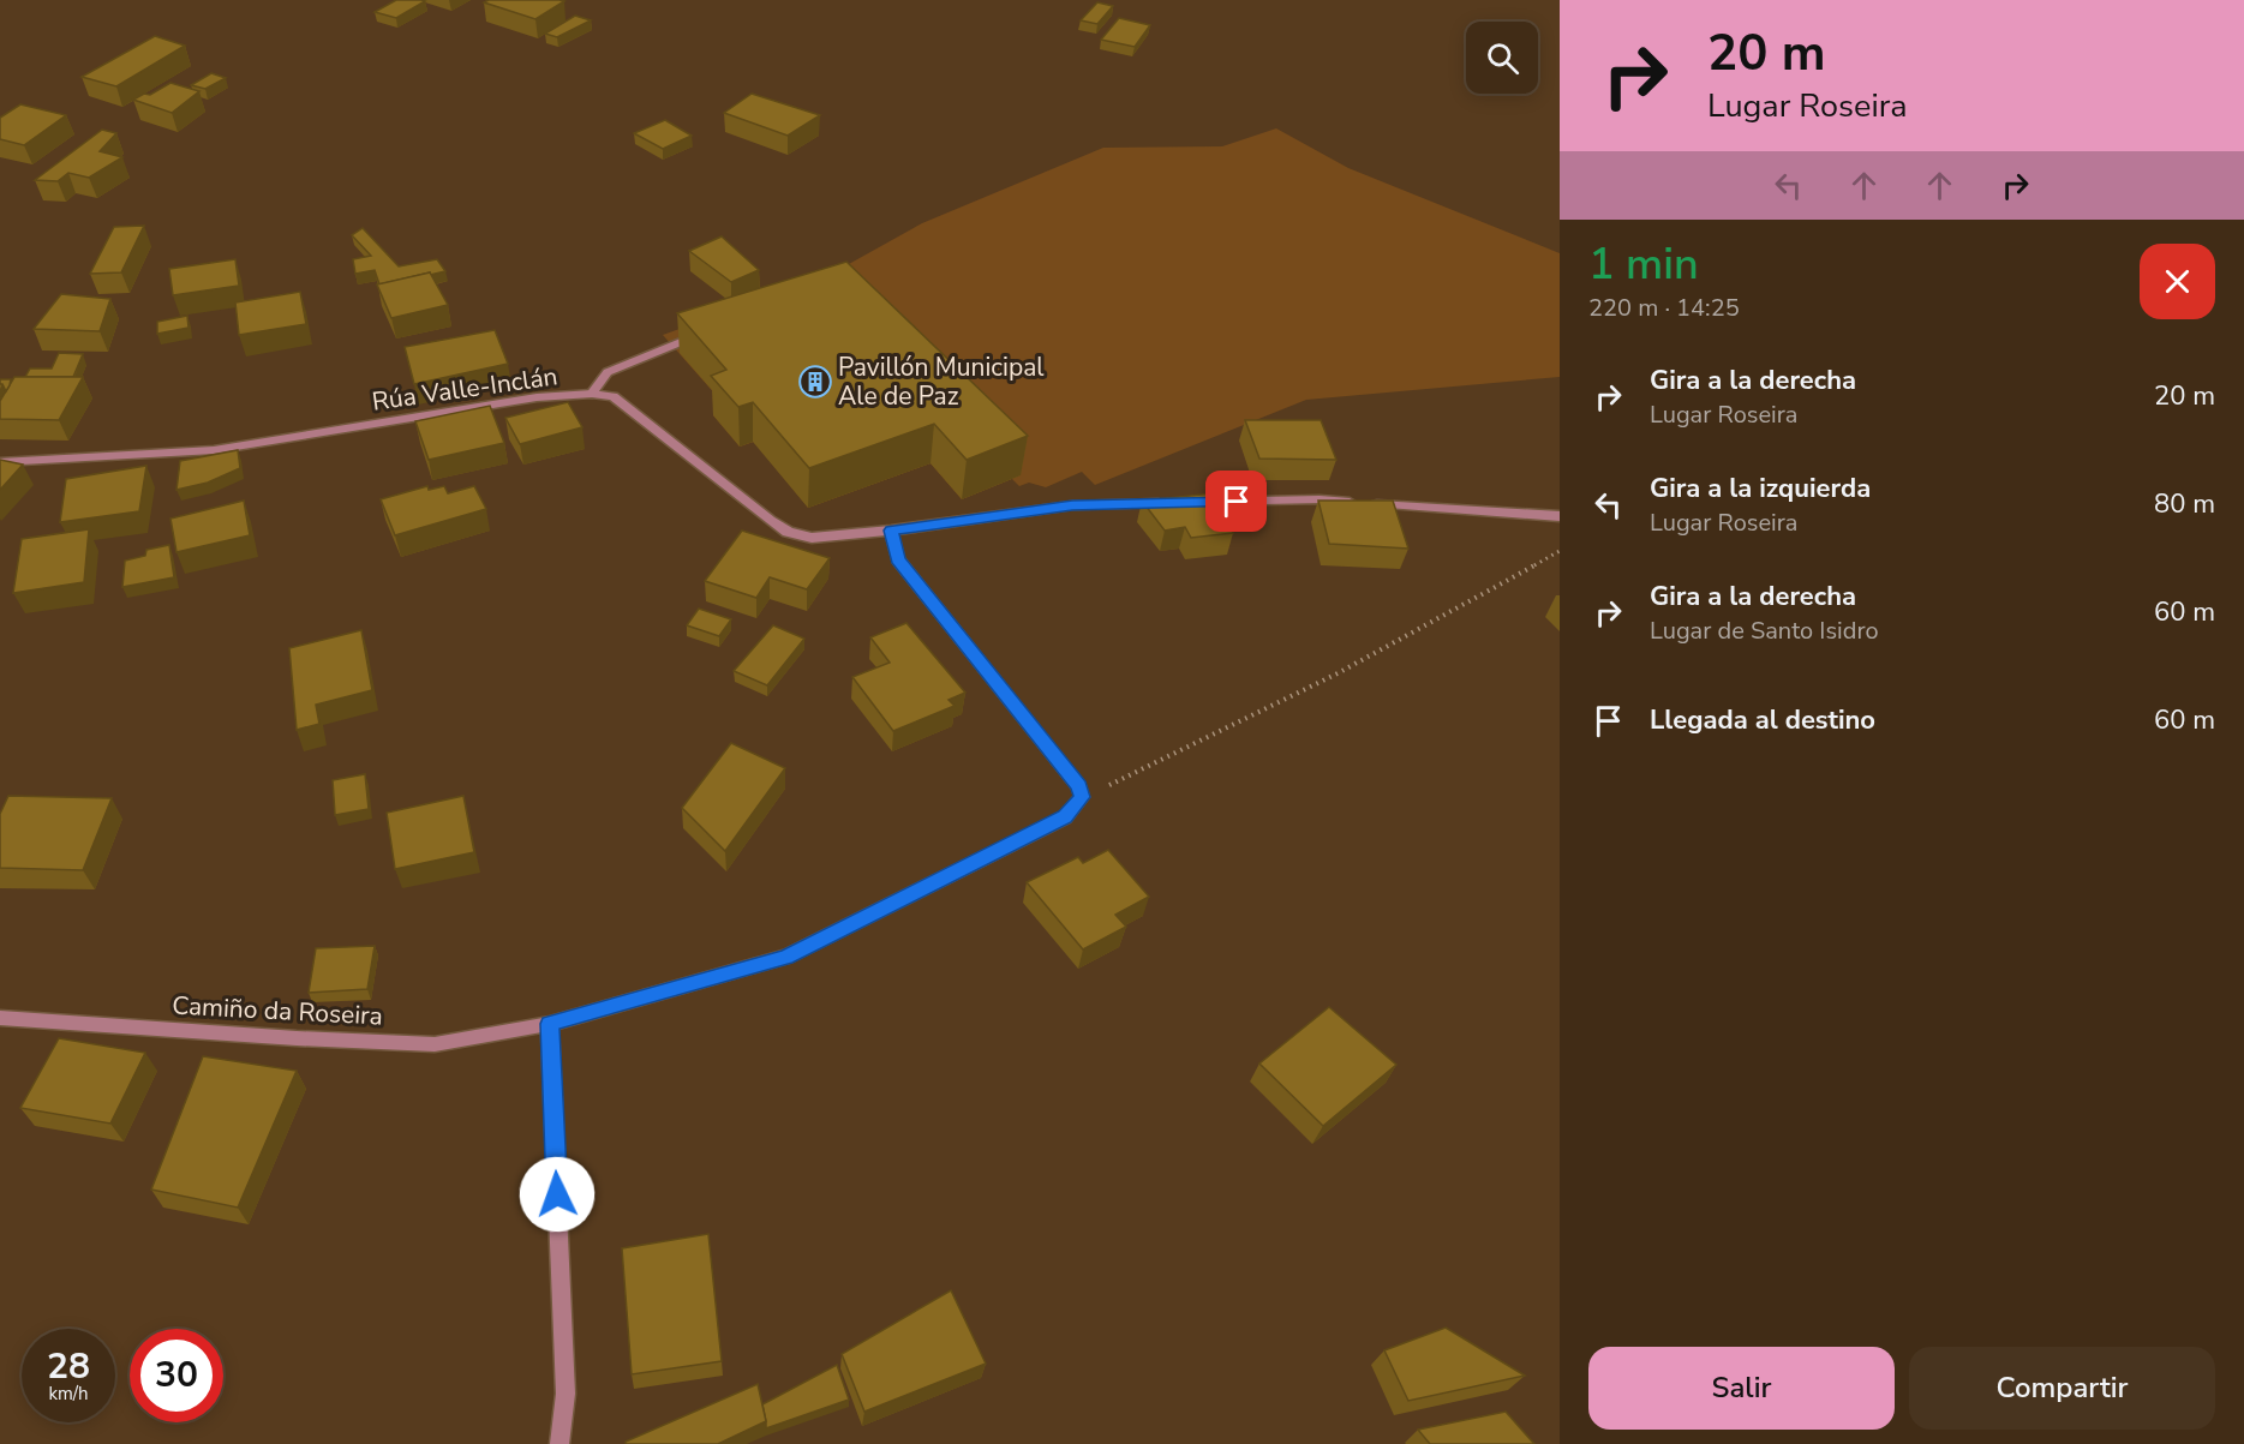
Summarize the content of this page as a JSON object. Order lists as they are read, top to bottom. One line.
{"streets":{"street":["Rúa Valle-Inclán","Camiño da Roseira"]},"places":{"building":["Pavillón Municipal Ale de Paz"]},"page":{"turn":["20 m","Lugar Roseira"],"heading":["1 min","220 m · 14:25"],"list":[{"name":"Gira a la derecha","note":"Lugar Roseira","value":"20 m"},{"name":"Gira a la izquierda","note":"Lugar Roseira","value":"80 m"},{"name":"Gira a la derecha","note":"Lugar de Santo Isidro","value":"60 m"},{"name":"Llegada al destino","value":"60 m"}],"speed":"28 km/h","limit":"30","buttons":["Salir","Compartir"]}}
